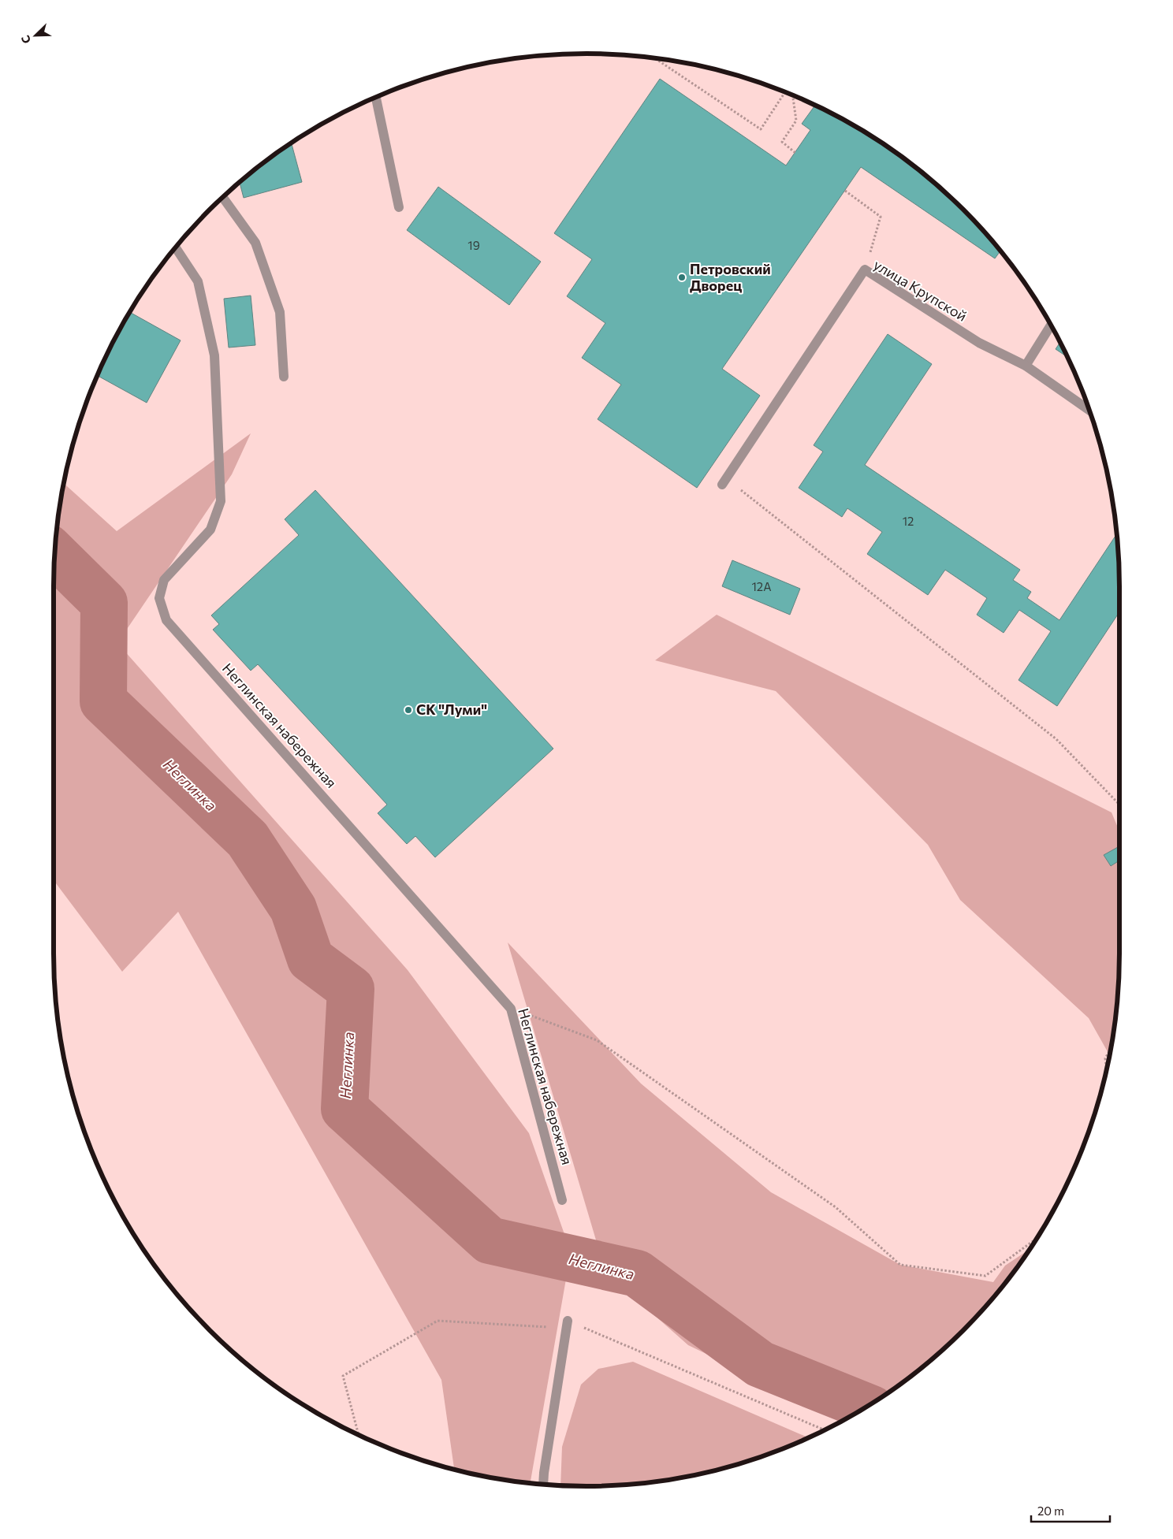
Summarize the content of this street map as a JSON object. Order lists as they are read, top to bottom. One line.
{"streets":{"street":["улица Крупской","Неглинская набережная"]},"water":["Неглинка"],"places":["Петровский Дворец","СК \"Луми\""],"house_numbers":["19","12","12А"],"scale_bar":"20 m","north":"bottom left"}
